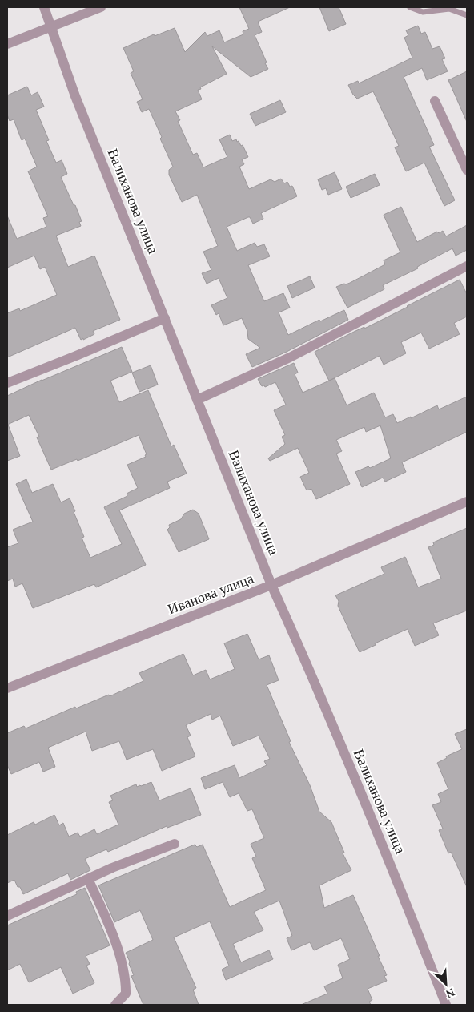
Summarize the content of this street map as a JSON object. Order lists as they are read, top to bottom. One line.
{"streets":{"street":["Валиханова улица","Иванова улица"]},"crossings":[["Валиханова улица","Иванова улица"]],"north":"bottom right"}
